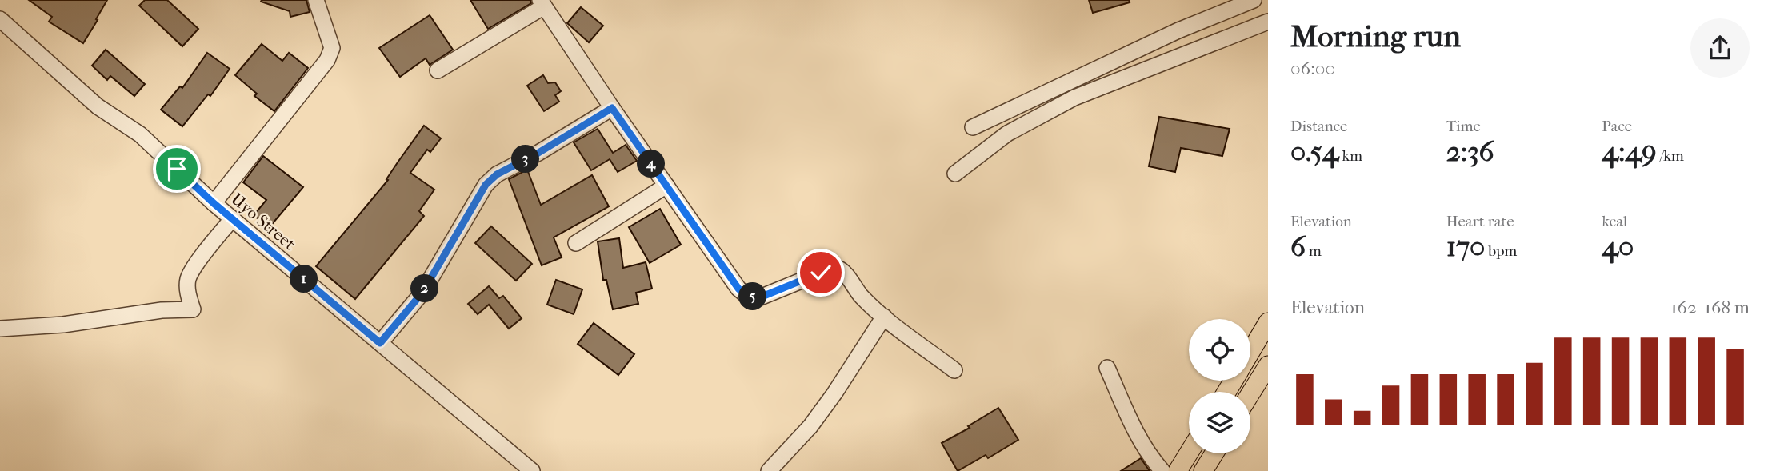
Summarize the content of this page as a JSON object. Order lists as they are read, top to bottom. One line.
{"streets":{"street":["Uyo Street"]},"page":{"heading":["Morning run","06:00"],"stats":[["Distance","0.54 km"],["Time","2:36"],["Pace","4:49 /km"],["Elevation","6 m"],["Heart rate","170 bpm"],["kcal","40"]],"pins":["3","4","1","2","5"],"chart":["Elevation","162–168 m"]}}
